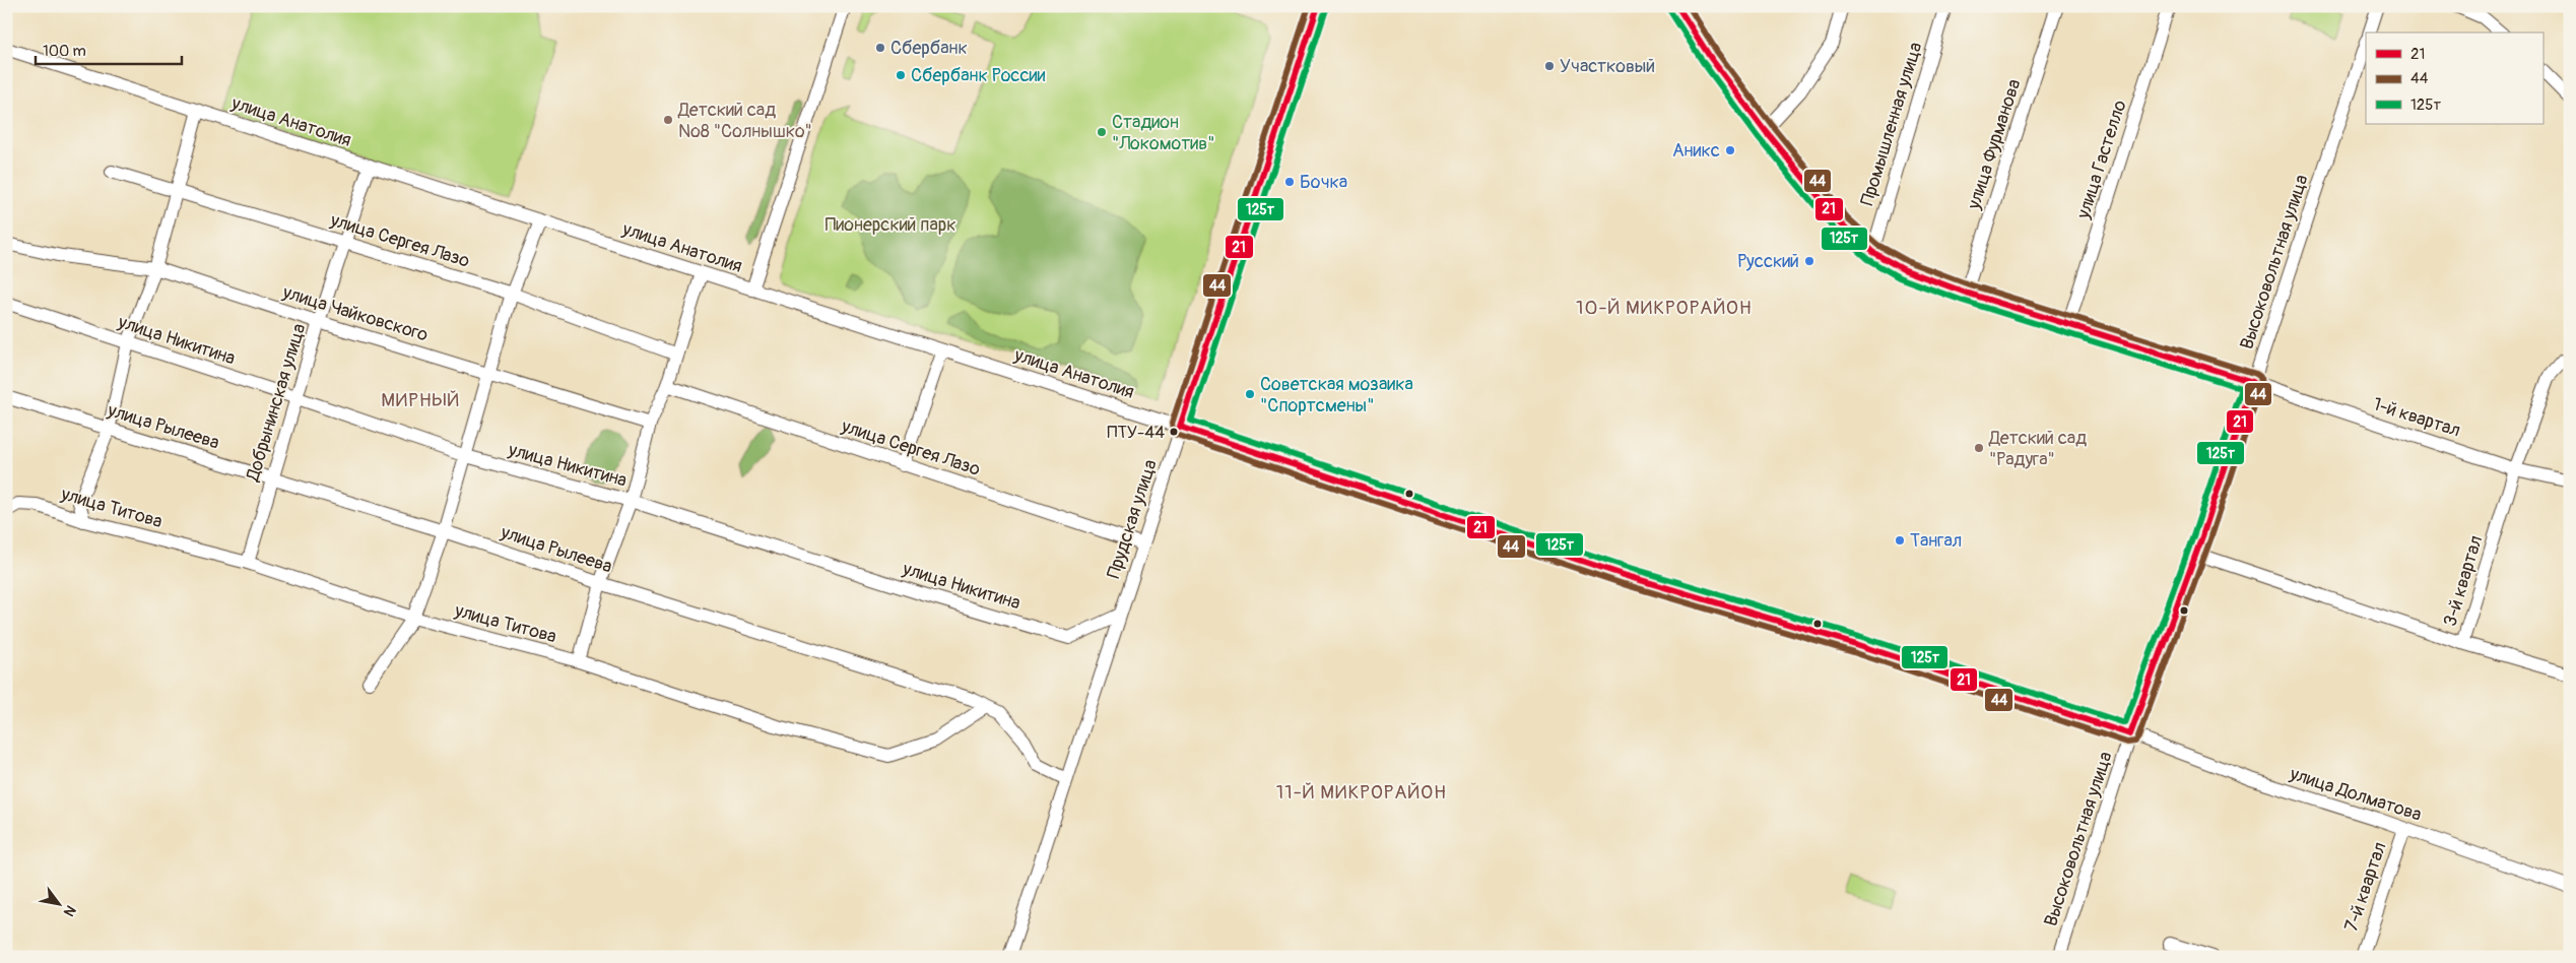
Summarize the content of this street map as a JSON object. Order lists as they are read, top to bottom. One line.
{"streets":{"street":["улица Анатолия","Промышленная улица","улица Фурманова","улица Гастелло","улица Сергея Лазо","Высоковольтная улица","улица Чайковского","улица Никитина","Добрынинская улица","1-й квартал","улица Рылеева","улица Титова","Прудская улица","3-й квартал","улица Долматова","7-й квартал"]},"crossings":[["улица Анатолия","Высоковольтная улица"],["улица Анатолия","Добрынинская улица"],["улица Анатолия","Прудская улица"],["улица Анатолия","улица Долматова"],["Промышленная улица","1-й квартал"],["улица Фурманова","1-й квартал"],["улица Гастелло","1-й квартал"],["улица Сергея Лазо","Добрынинская улица"],["улица Сергея Лазо","Прудская улица"],["Высоковольтная улица","1-й квартал"],["Высоковольтная улица","3-й квартал"],["Высоковольтная улица","улица Долматова"],["улица Чайковского","Добрынинская улица"],["улица Никитина","Добрынинская улица"],["улица Никитина","Прудская улица"],["Добрынинская улица","улица Рылеева"],["Добрынинская улица","улица Титова"],["1-й квартал","3-й квартал"],["улица Рылеева","улица Титова"],["улица Рылеева","Прудская улица"],["улица Долматова","7-й квартал"]],"districts":["10-Й МИКРОРАЙОН","МИРНЫЙ","11-Й МИКРОРАЙОН"],"parks":["Пионерский парк"],"places":["Сбербанк","Участковый","Сбербанк России","Детский сад №8 \"Солнышко\"","Стадион \"Локомотив\"","Аникс","Бочка","Русский","Советская мозаика \"Спортсмены\"","ПТУ-44","Детский сад \"Радуга\"","Тангал"],"lines":["transit line 21","transit line 44","transit line 125т"],"legend":["21","44","125т"],"scale_bar":"100 m","north":"bottom right"}
